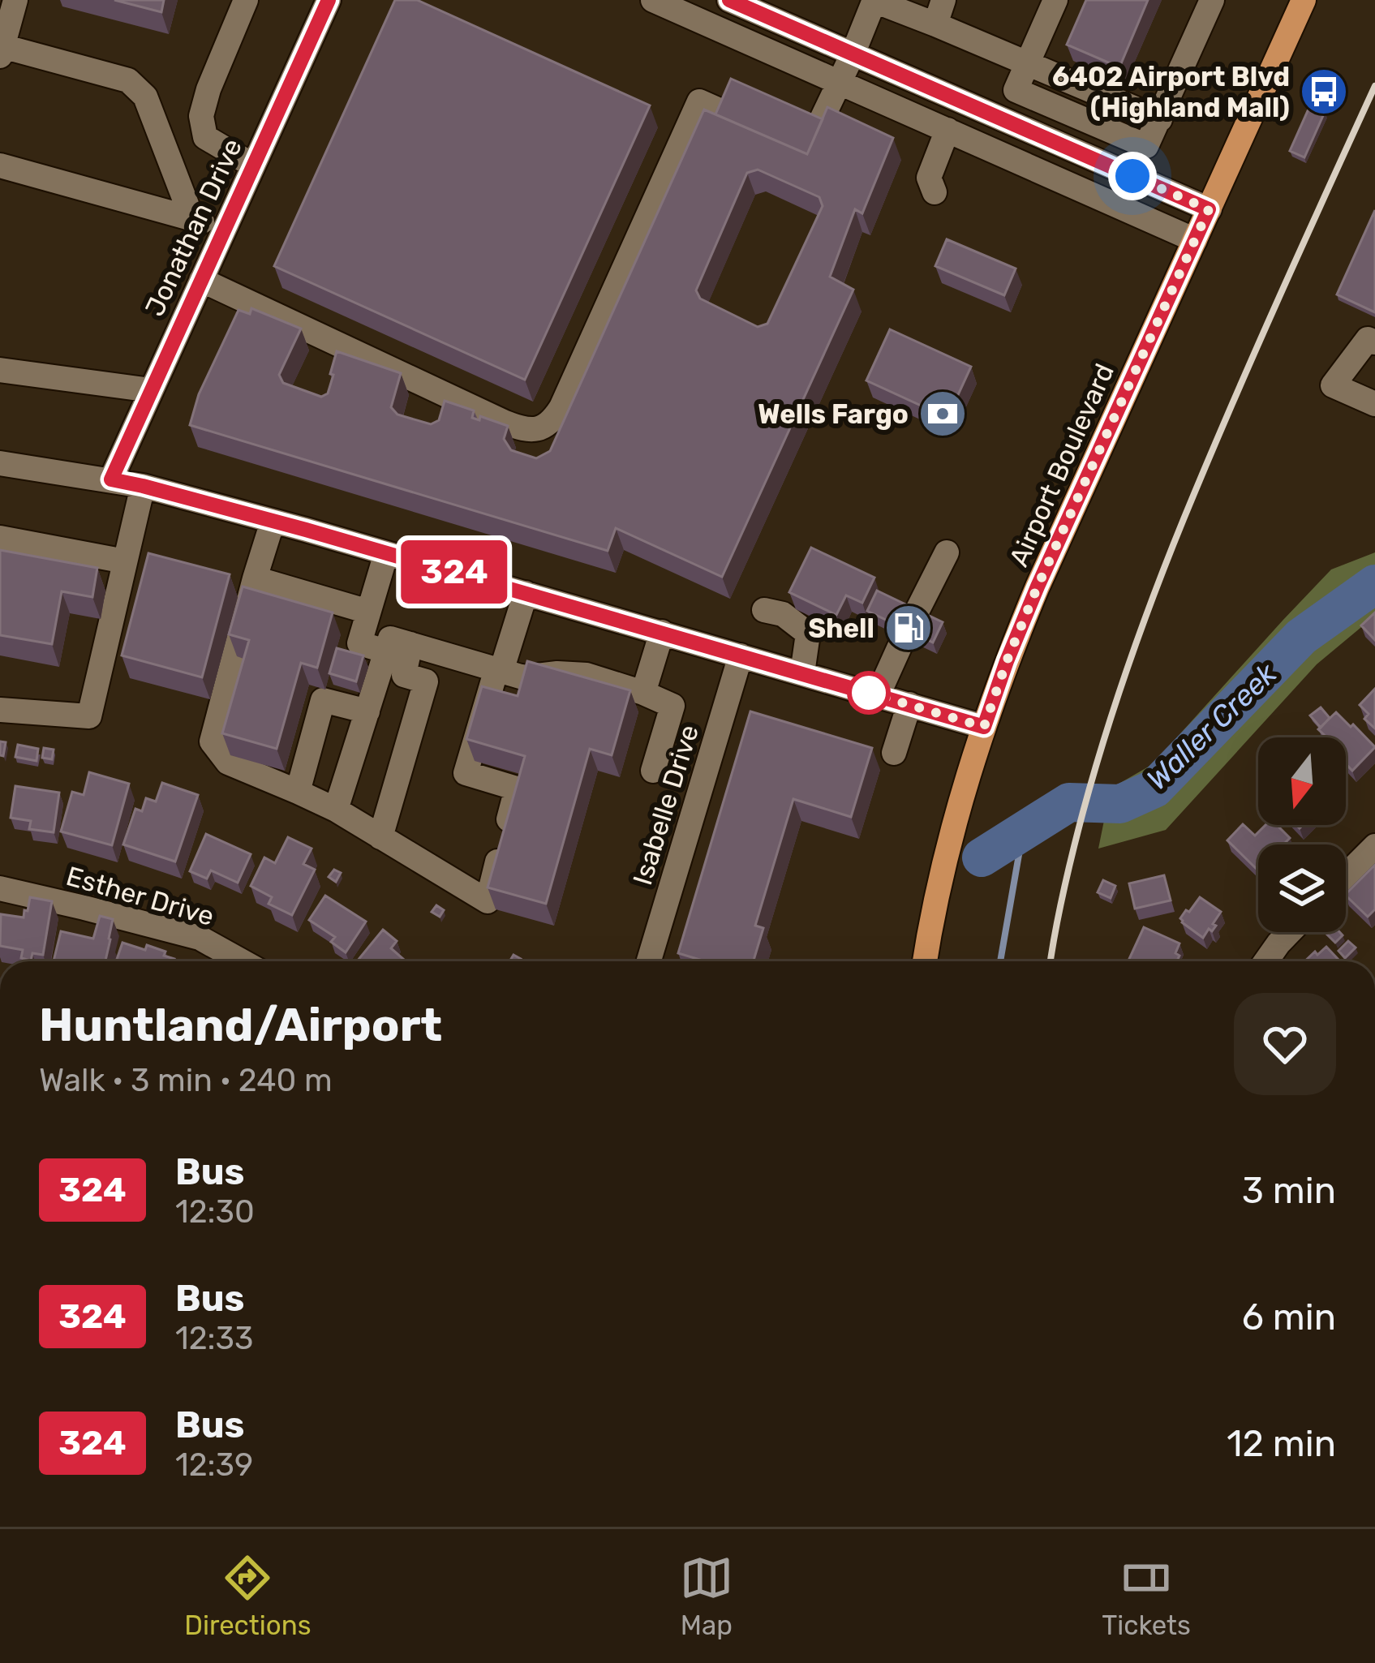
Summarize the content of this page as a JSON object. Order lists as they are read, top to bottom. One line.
{"streets":{"main road":["Airport Boulevard"],"street":["Jonathan Drive","Isabelle Drive","Esther Drive"]},"water":["Waller Creek"],"places":{"bus stop":["6402 Airport Blvd (Highland Mall)"],"bank":["Wells Fargo"],"fuel station":["Shell"]},"lines":["bus line 324"],"north":"bottom","page":{"on_map":"324","heading":["Huntland/Airport","Walk · 3 min · 240 m"],"list":[{"mark":"324","name":"Bus","note":"12:30","value":"3 min"},{"mark":"324","name":"Bus","note":"12:33","value":"6 min"},{"mark":"324","name":"Bus","note":"12:39","value":"12 min"}],"tabs":["Directions","Map","Tickets"]}}
